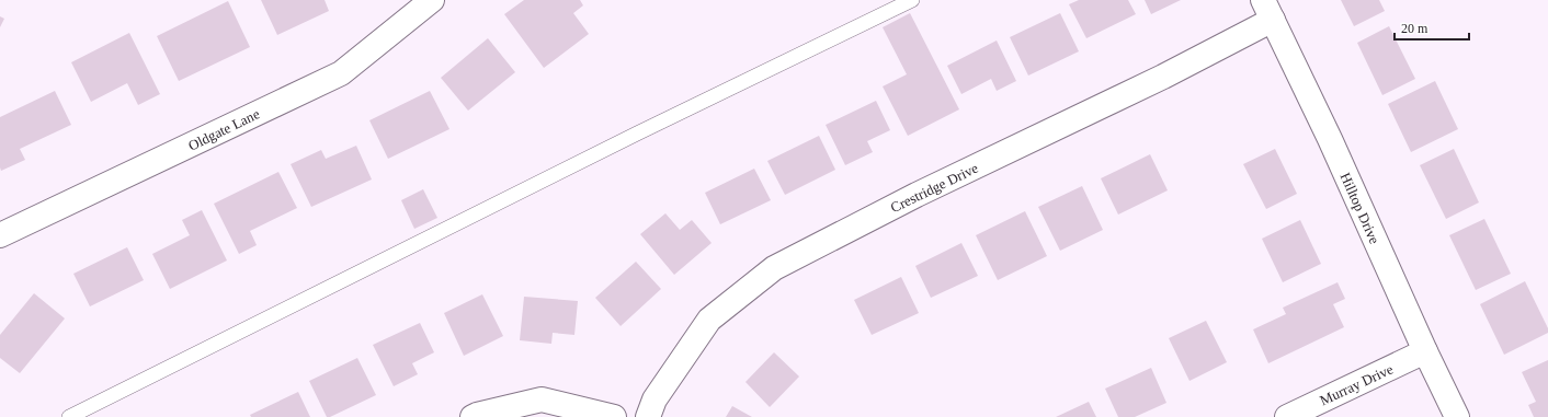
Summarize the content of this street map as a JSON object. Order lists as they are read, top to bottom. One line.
{"streets":{"street":["Oldgate Lane","Crestridge Drive","Hilltop Drive","Murray Drive"]},"crossings":[["Crestridge Drive","Hilltop Drive"],["Hilltop Drive","Murray Drive"]],"scale_bar":"20 m"}
